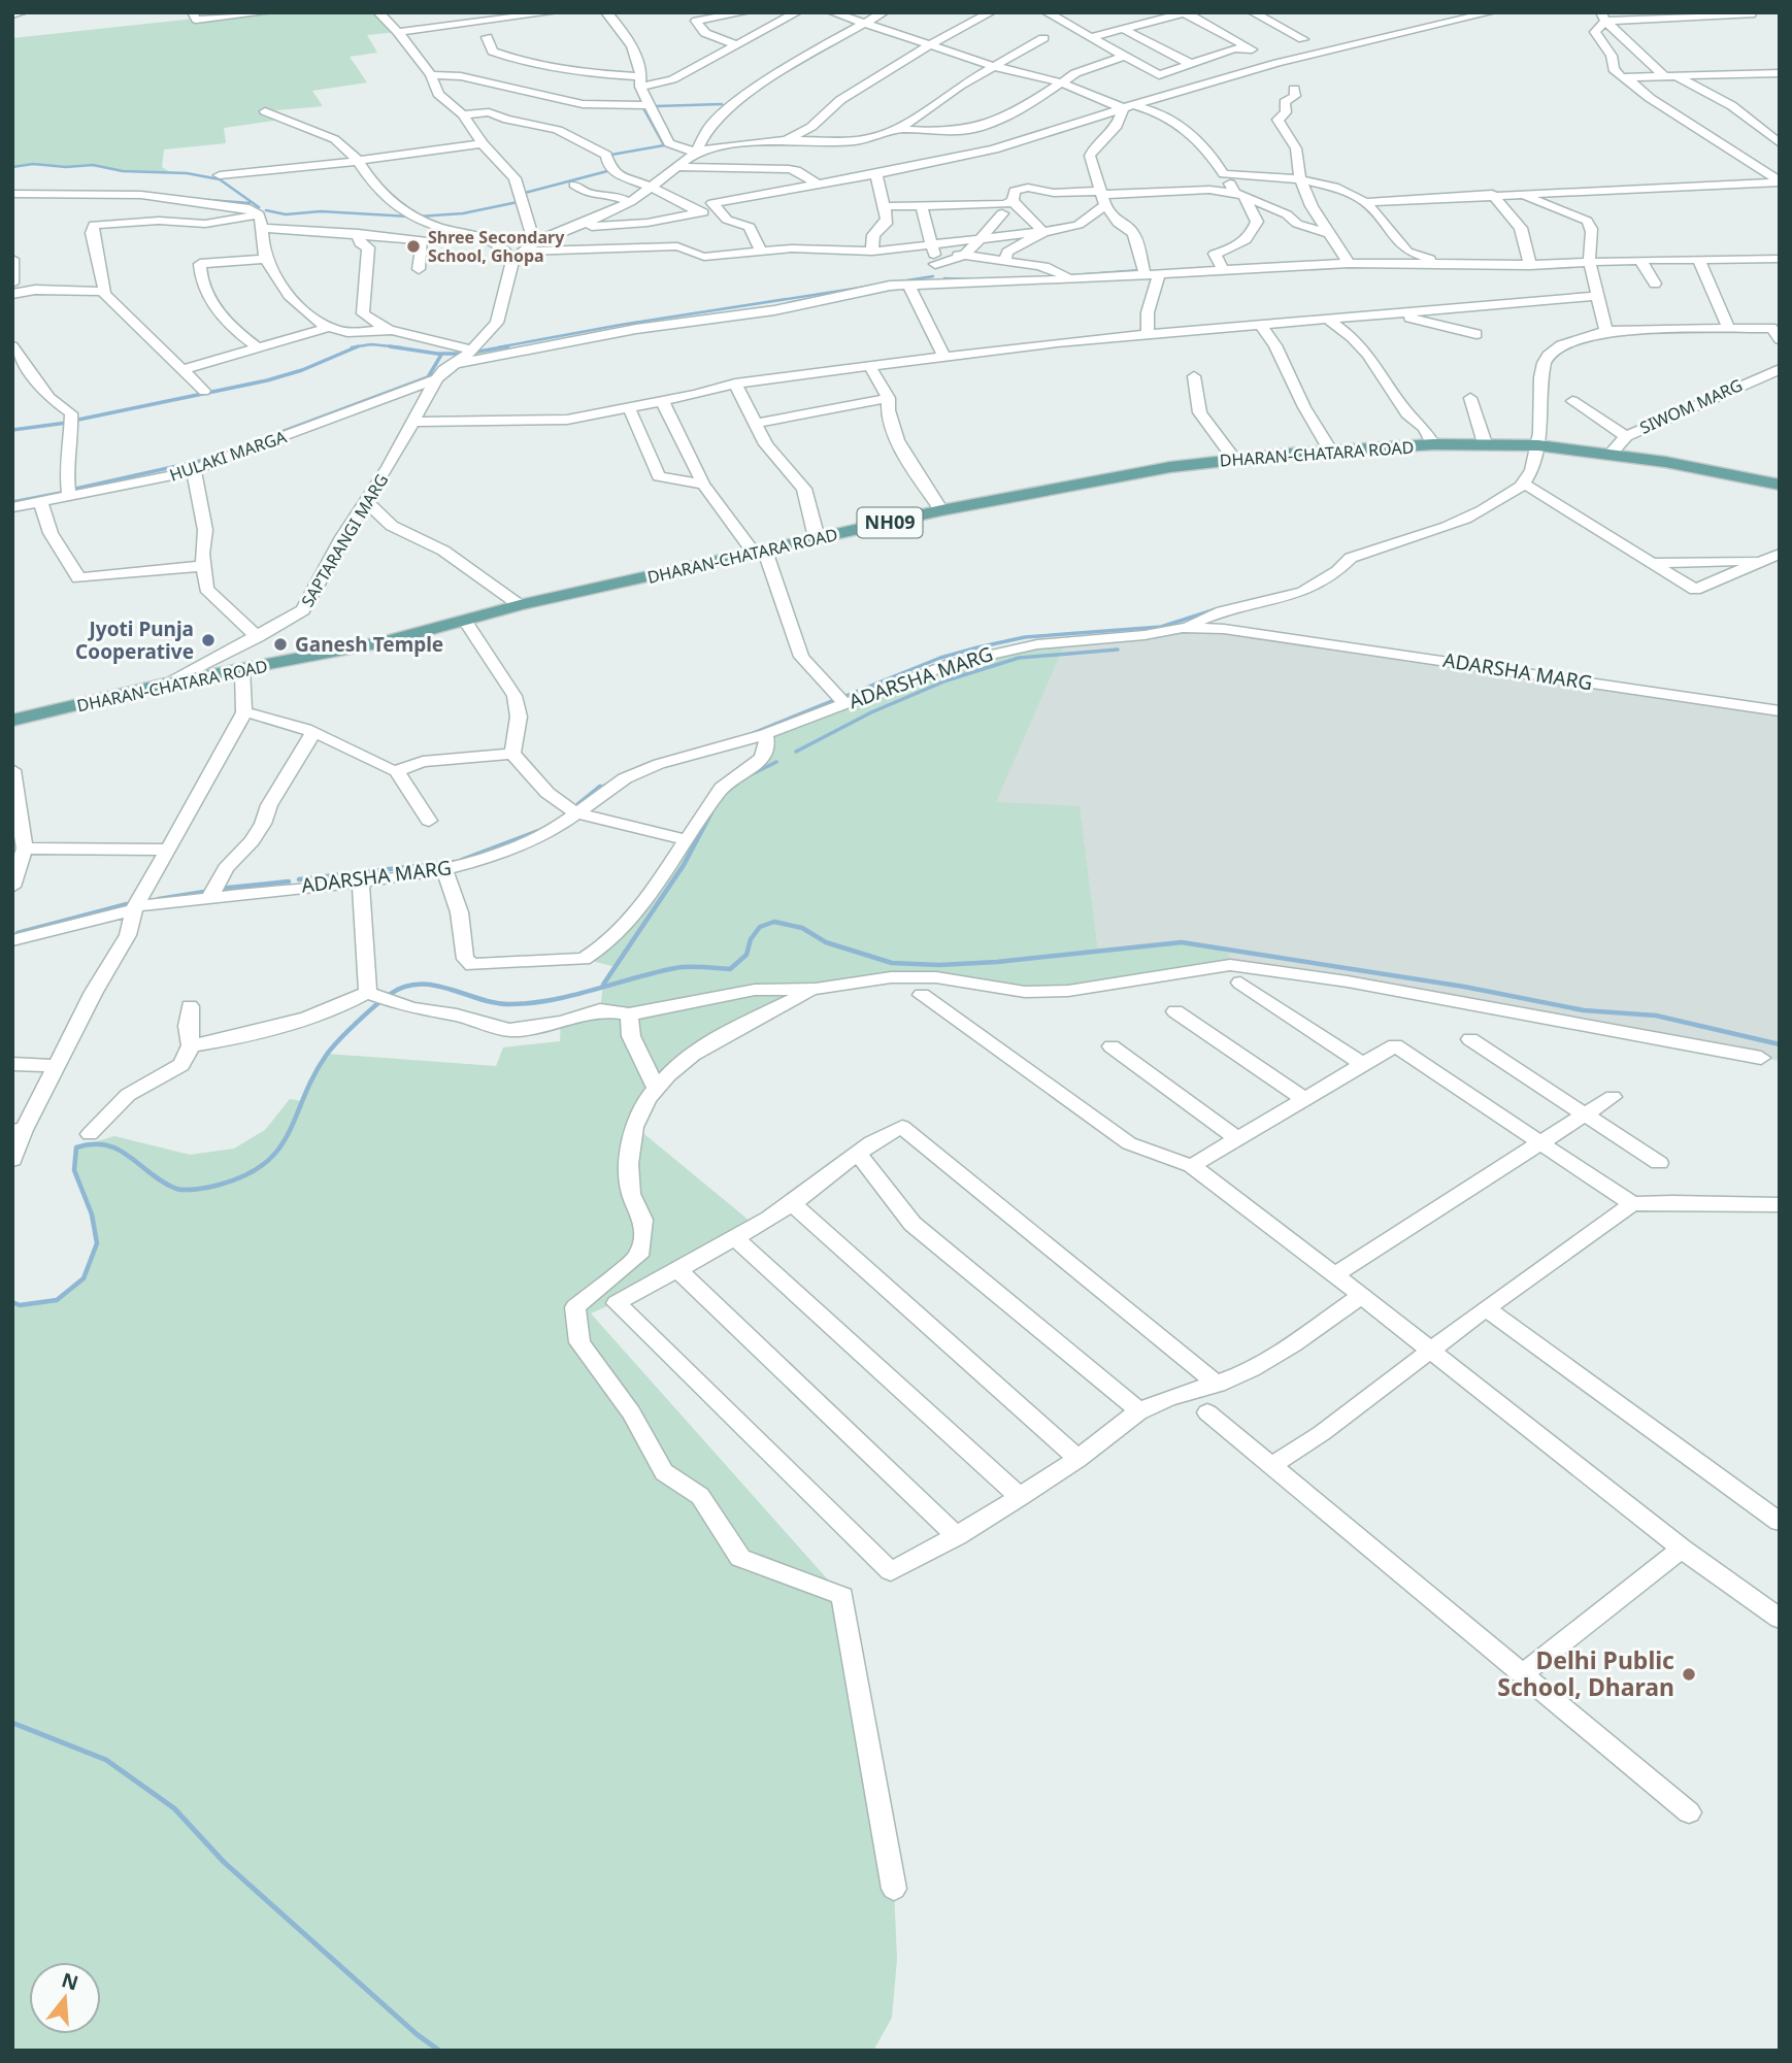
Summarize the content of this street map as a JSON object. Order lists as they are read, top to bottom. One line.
{"streets":{"main road":["DHARAN-CHATARA ROAD","NH09"],"street":["SIWOM MARG","HULAKI MARGA","SAPTARANGI MARG","ADARSHA MARG"]},"crossings":[["SIWOM MARG","DHARAN-CHATARA ROAD"],["DHARAN-CHATARA ROAD","SAPTARANGI MARG"],["HULAKI MARGA","SAPTARANGI MARG"]],"places":["Shree Secondary School, Ghopa","Jyoti Punja Cooperative","Ganesh Temple","Delhi Public School, Dharan"],"north":"top"}
